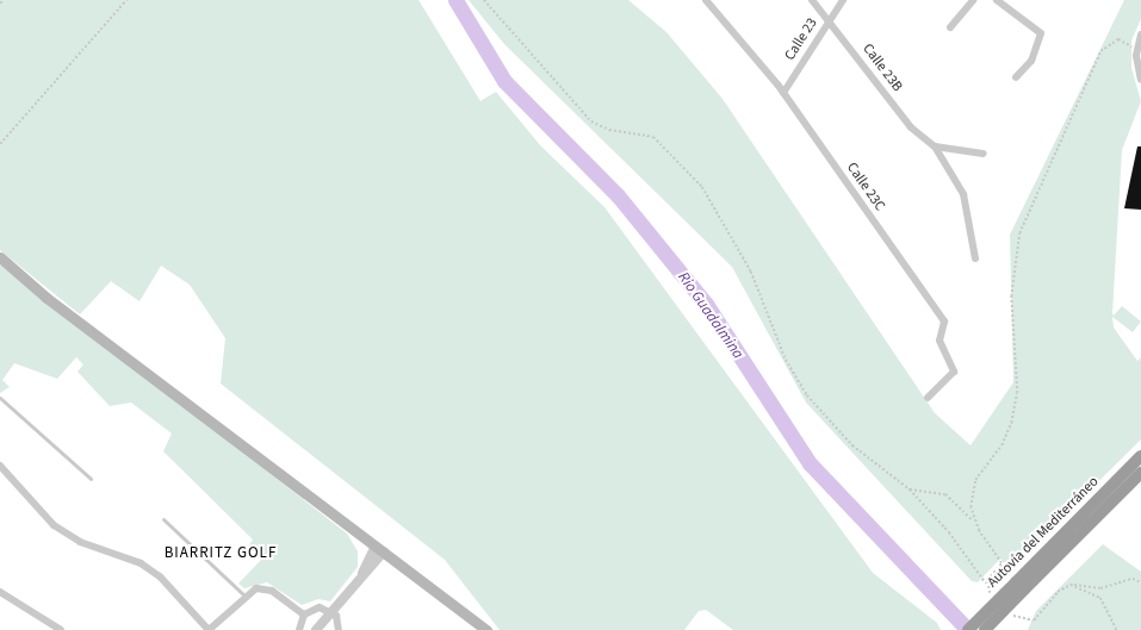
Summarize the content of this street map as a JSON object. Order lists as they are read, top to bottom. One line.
{"streets":{"highway":["Autovía del Mediterráneo"],"street":["Calle 23","Calle 23B","Calle 23C"]},"crossings":[["Calle 23","Calle 23B"],["Calle 23","Calle 23C"]],"districts":["BIARRITZ GOLF"],"water":["Rio Guadalmina"]}
